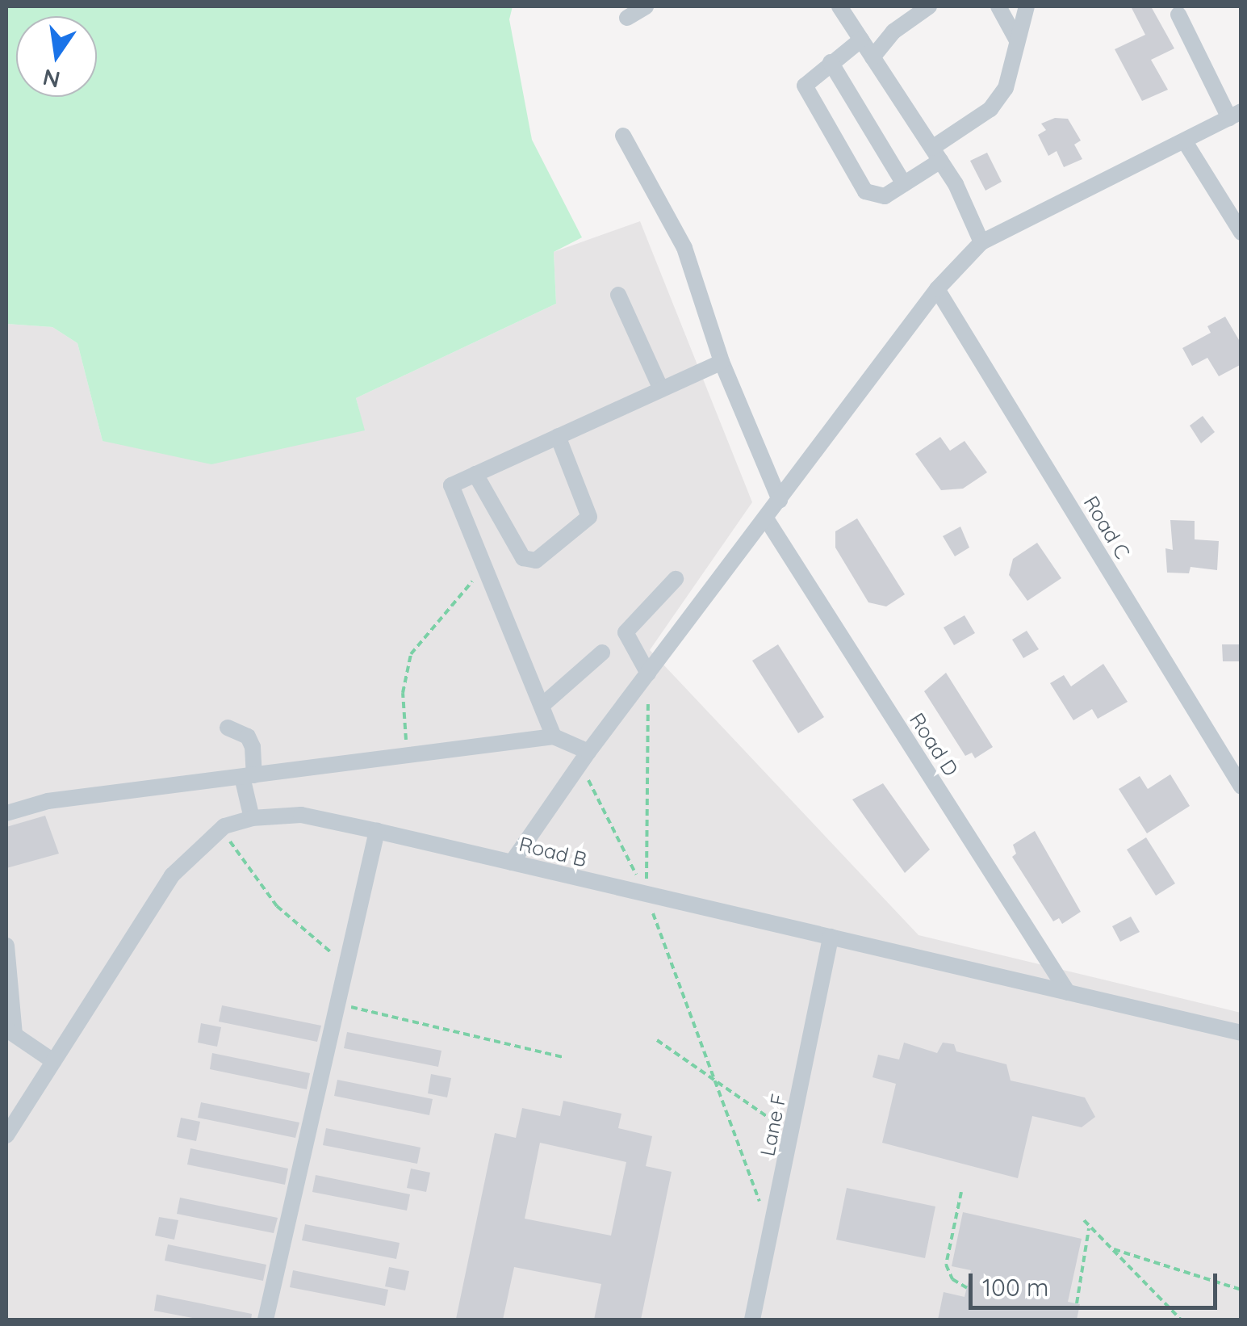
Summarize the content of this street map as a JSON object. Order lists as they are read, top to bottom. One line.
{"streets":{"street":["Road C","Road D","Road B","Lane F"]},"crossings":[["Road D","Road B"],["Road B","Lane F"]],"scale_bar":"100 m","north":"bottom"}
